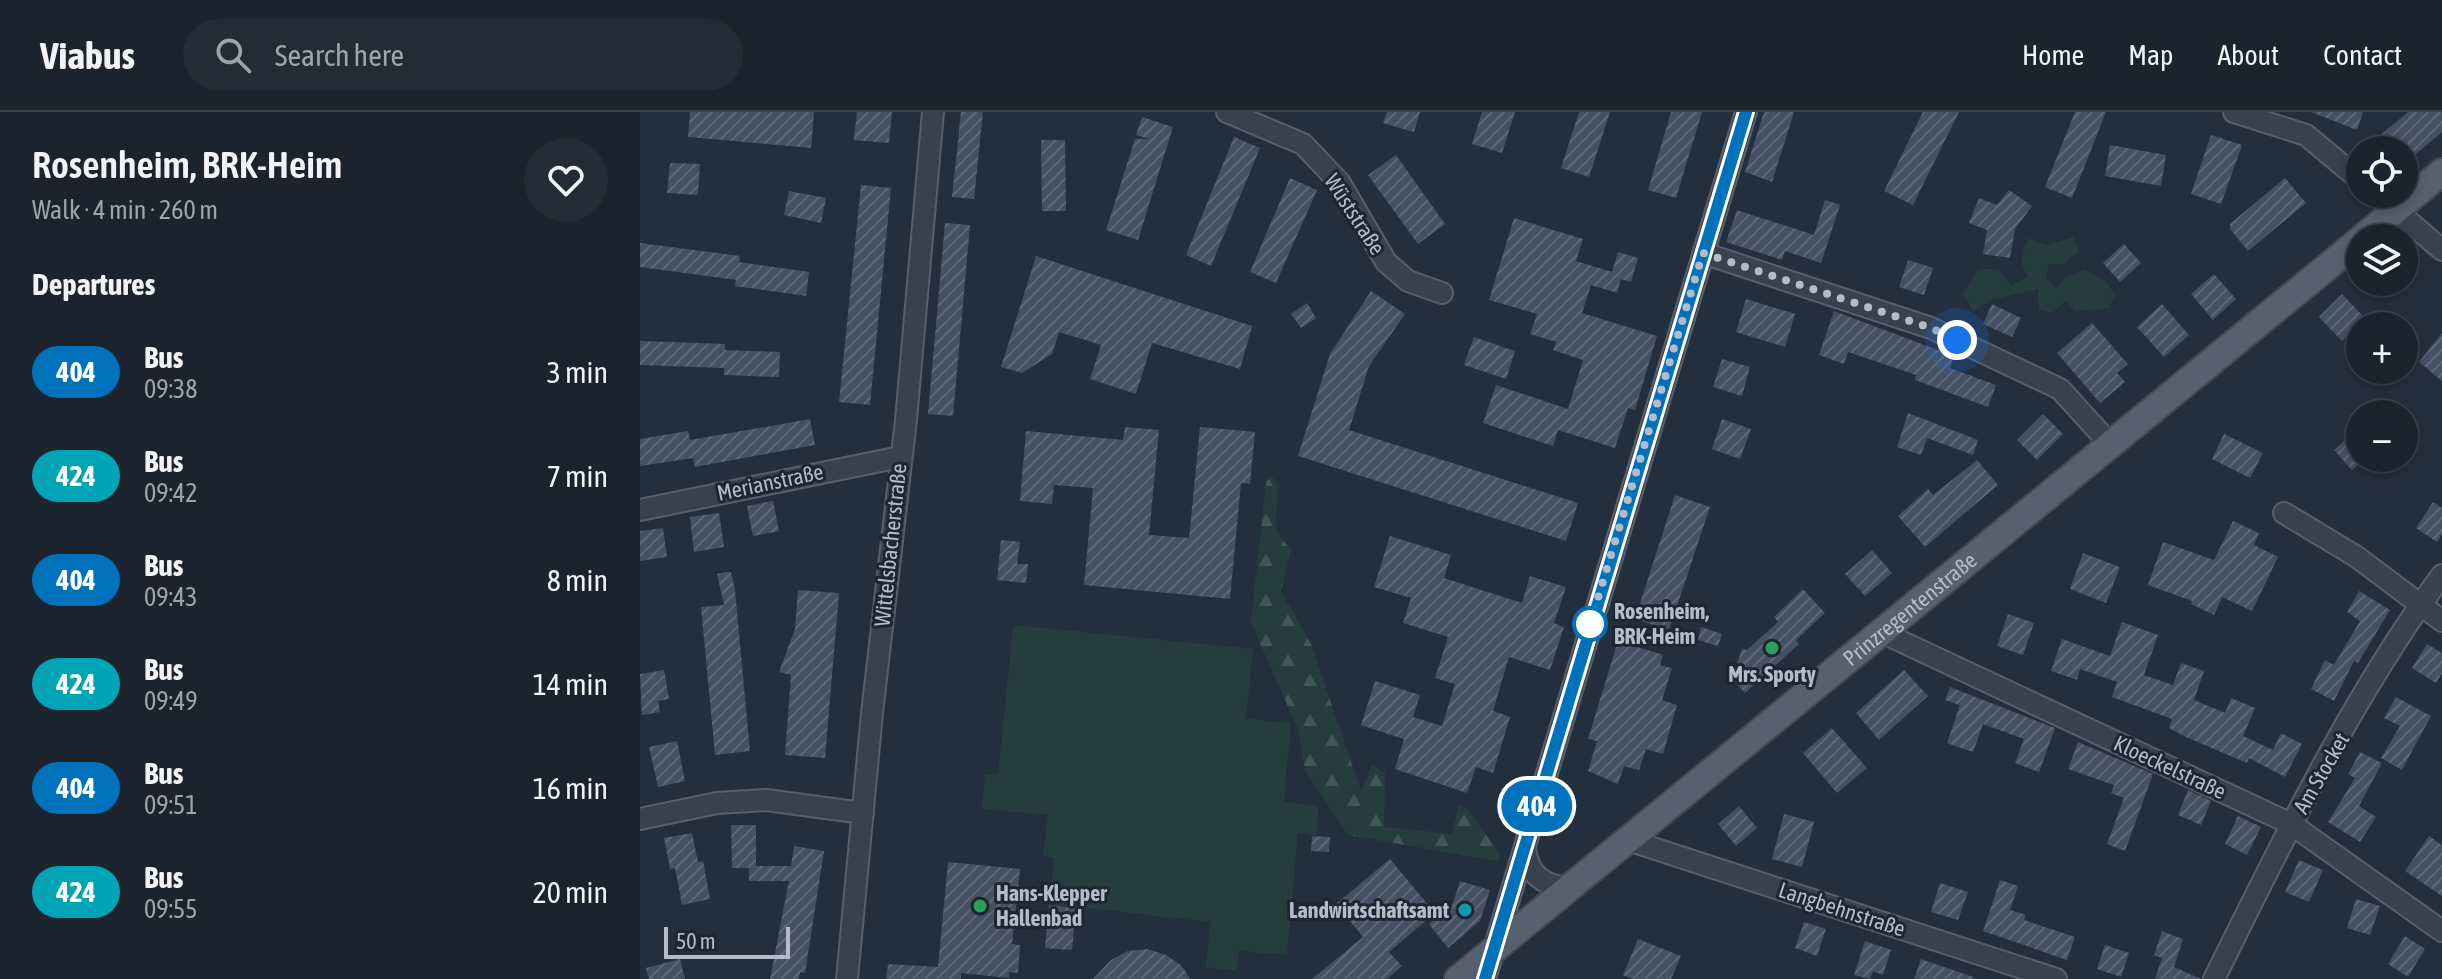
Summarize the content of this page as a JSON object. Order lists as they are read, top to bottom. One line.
{"streets":{"main road":["Prinzregentenstraße"],"street":["Wüststraße","Merianstraße","Wittelsbacherstraße","Kloeckelstraße","Am Stocket","Langbehnstraße"]},"crossings":[["Merianstraße","Wittelsbacherstraße"],["Prinzregentenstraße","Kloeckelstraße"],["Prinzregentenstraße","Langbehnstraße"],["Kloeckelstraße","Am Stocket"]],"places":["Rosenheim, BRK-Heim","Mrs. Sporty","Hans-Klepper Hallenbad","Landwirtschaftsamt"],"lines":["bus line 404"],"scale_bar":"50 m","page":{"header":"Viabus","search":"Search here","nav":["Home","Map","About","Contact"],"heading":[["Rosenheim, BRK-Heim","Walk · 4 min · 260 m"],"Departures"],"on_map":"404","map_buttons":["+","−"],"list":[{"mark":"404","name":"Bus","note":"09:38","value":"3 min"},{"mark":"424","name":"Bus","note":"09:42","value":"7 min"},{"mark":"404","name":"Bus","note":"09:43","value":"8 min"},{"mark":"424","name":"Bus","note":"09:49","value":"14 min"},{"mark":"404","name":"Bus","note":"09:51","value":"16 min"},{"mark":"424","name":"Bus","note":"09:55","value":"20 min"}],"scale":"50 m"}}
